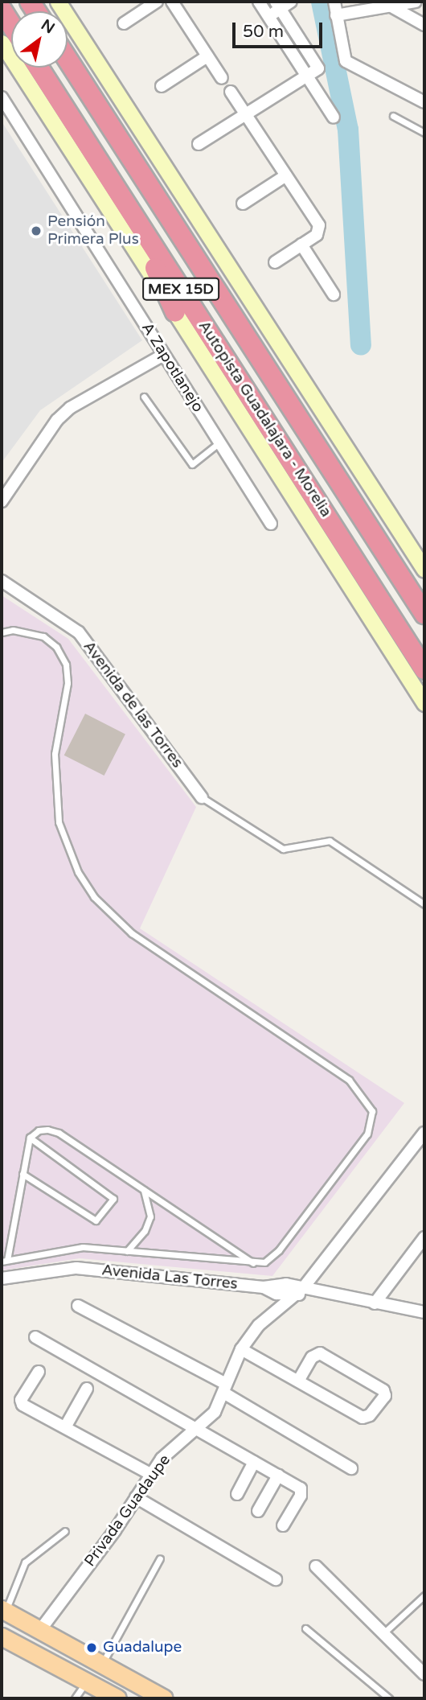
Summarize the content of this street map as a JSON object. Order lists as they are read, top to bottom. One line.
{"streets":{"highway":["MEX 15D","Autopista Guadalajara - Morelia"],"street":["A Zapotlanejo","Avenida de las Torres","Avenida Las Torres","Privada Guadaupe"]},"crossings":[["Avenida Las Torres","Privada Guadaupe"]],"places":["Pensión Primera Plus","Guadalupe"],"scale_bar":"50 m","north":"top right"}
